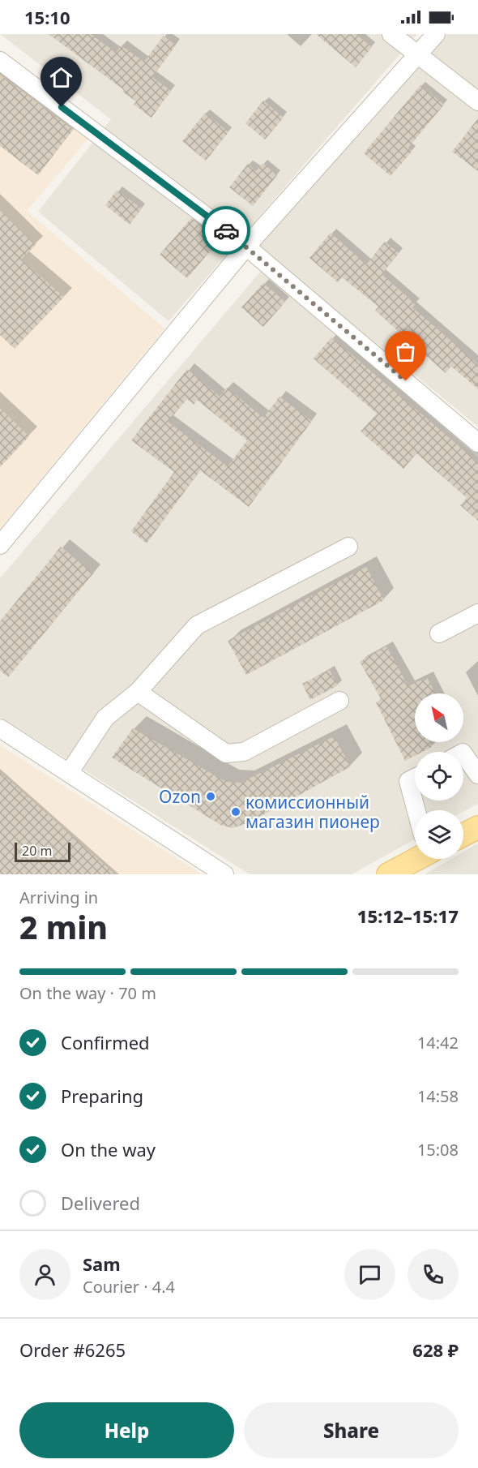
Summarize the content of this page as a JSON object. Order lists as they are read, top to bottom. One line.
{"places":["Ozon","комиссионный магазин пионер"],"scale_bar":"20 m","north":"top left","page":{"status":"15:10","scale":"20 m","heading":["2 min","Arriving in","15:12–15:17"],"panel":["Sam","Courier · 4.4","Order #6265","628 ₽"],"bar":"On the way · 70 m","list":[["Confirmed","14:42"],["Preparing","14:58"],["On the way","15:08"],"Delivered"],"buttons":["Help","Share"]}}
